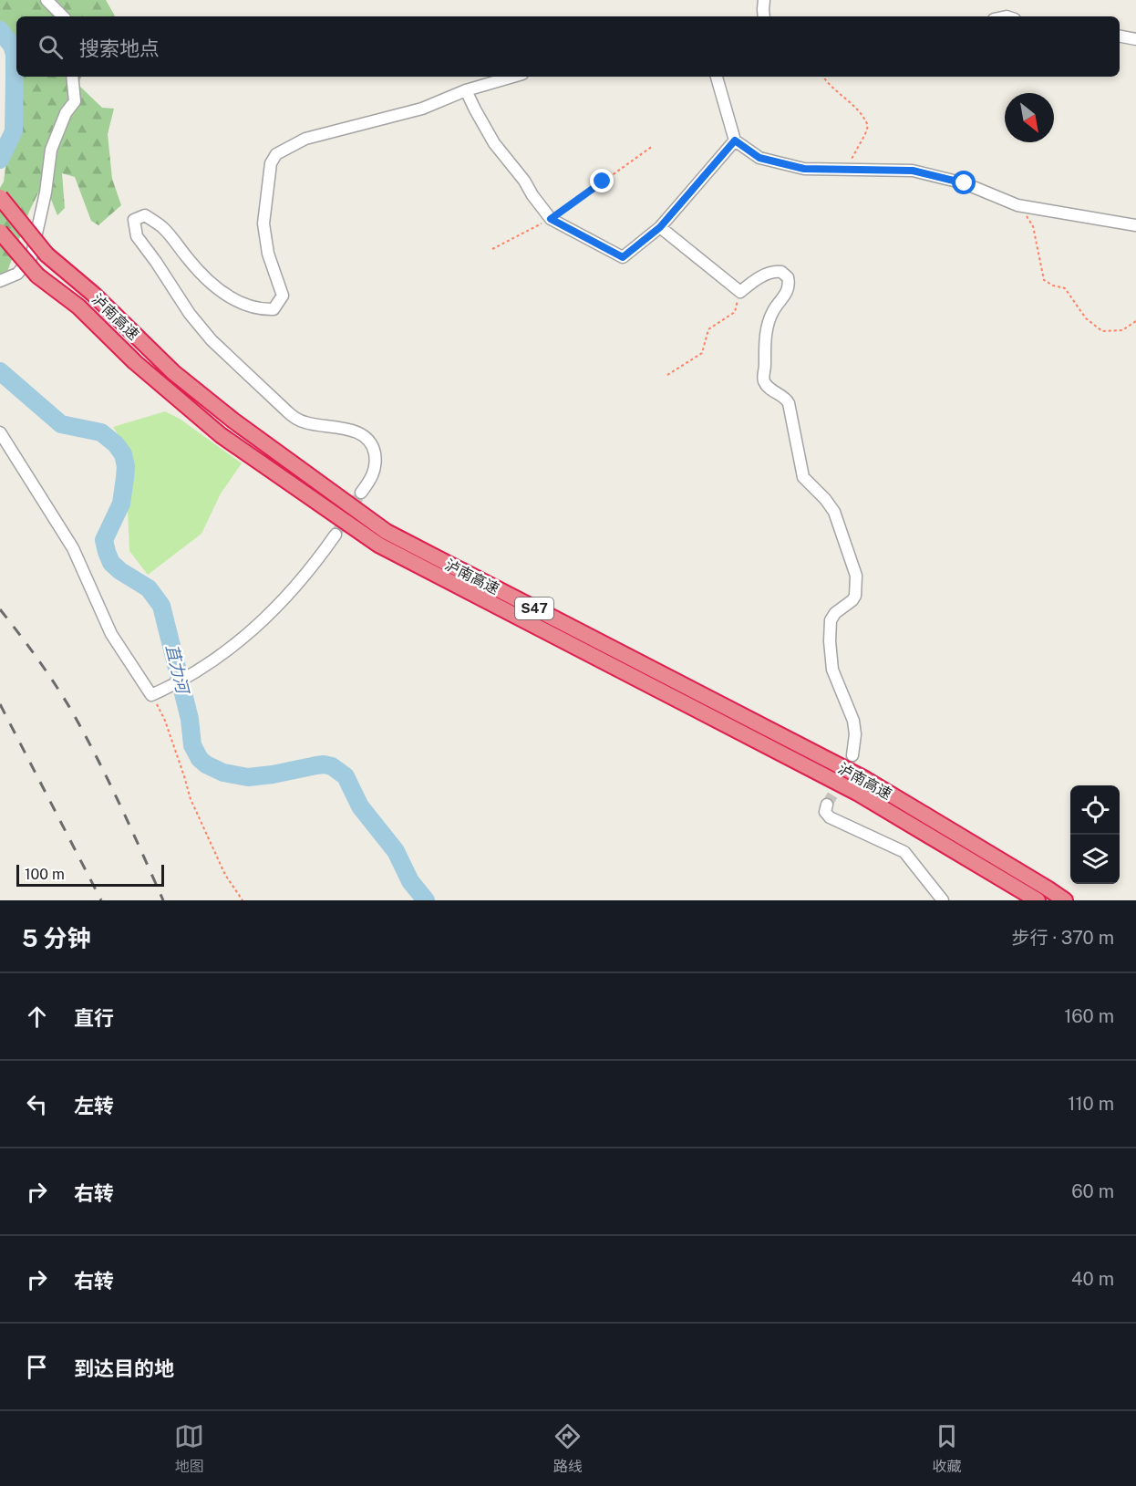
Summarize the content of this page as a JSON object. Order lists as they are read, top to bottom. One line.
{"streets":{"highway":["泸南高速","S47"]},"water":["苴力河"],"scale_bar":"100 m","north":"bottom right","page":{"search":"搜索地点","scale":"100 m","heading":["5 分钟","步行 · 370 m"],"list":[["直行","160 m"],["左转","110 m"],["右转","60 m"],["右转","40 m"],"到达目的地"],"nav":["地图","路线","收藏"]}}
